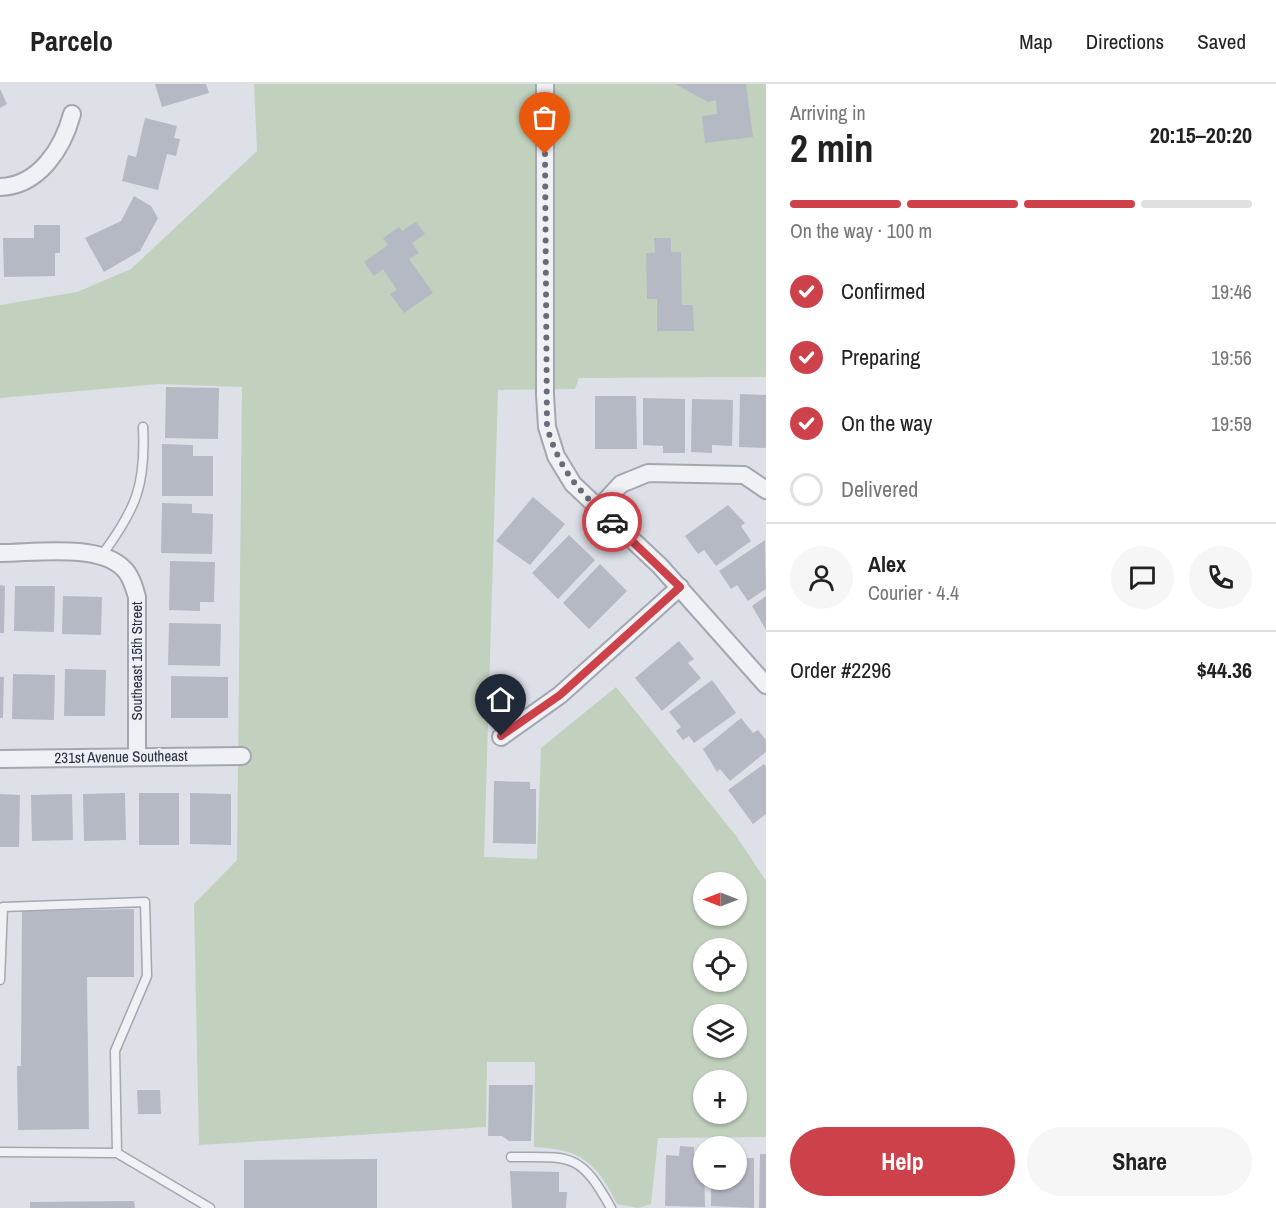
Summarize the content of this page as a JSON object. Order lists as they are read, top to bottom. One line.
{"streets":{"street":["Southeast 15th Street","231st Avenue Southeast"]},"crossings":[["Southeast 15th Street","231st Avenue Southeast"]],"north":"left","page":{"header":"Parcelo","nav":["Map","Directions","Saved"],"heading":["2 min","Arriving in","20:15–20:20"],"panel":["Alex","Courier · 4.4","Order #2296","$44.36"],"bar":"On the way · 100 m","list":[["Confirmed","19:46"],["Preparing","19:56"],["On the way","19:59"],"Delivered"],"map_buttons":["+","−"],"buttons":["Help","Share"]}}
